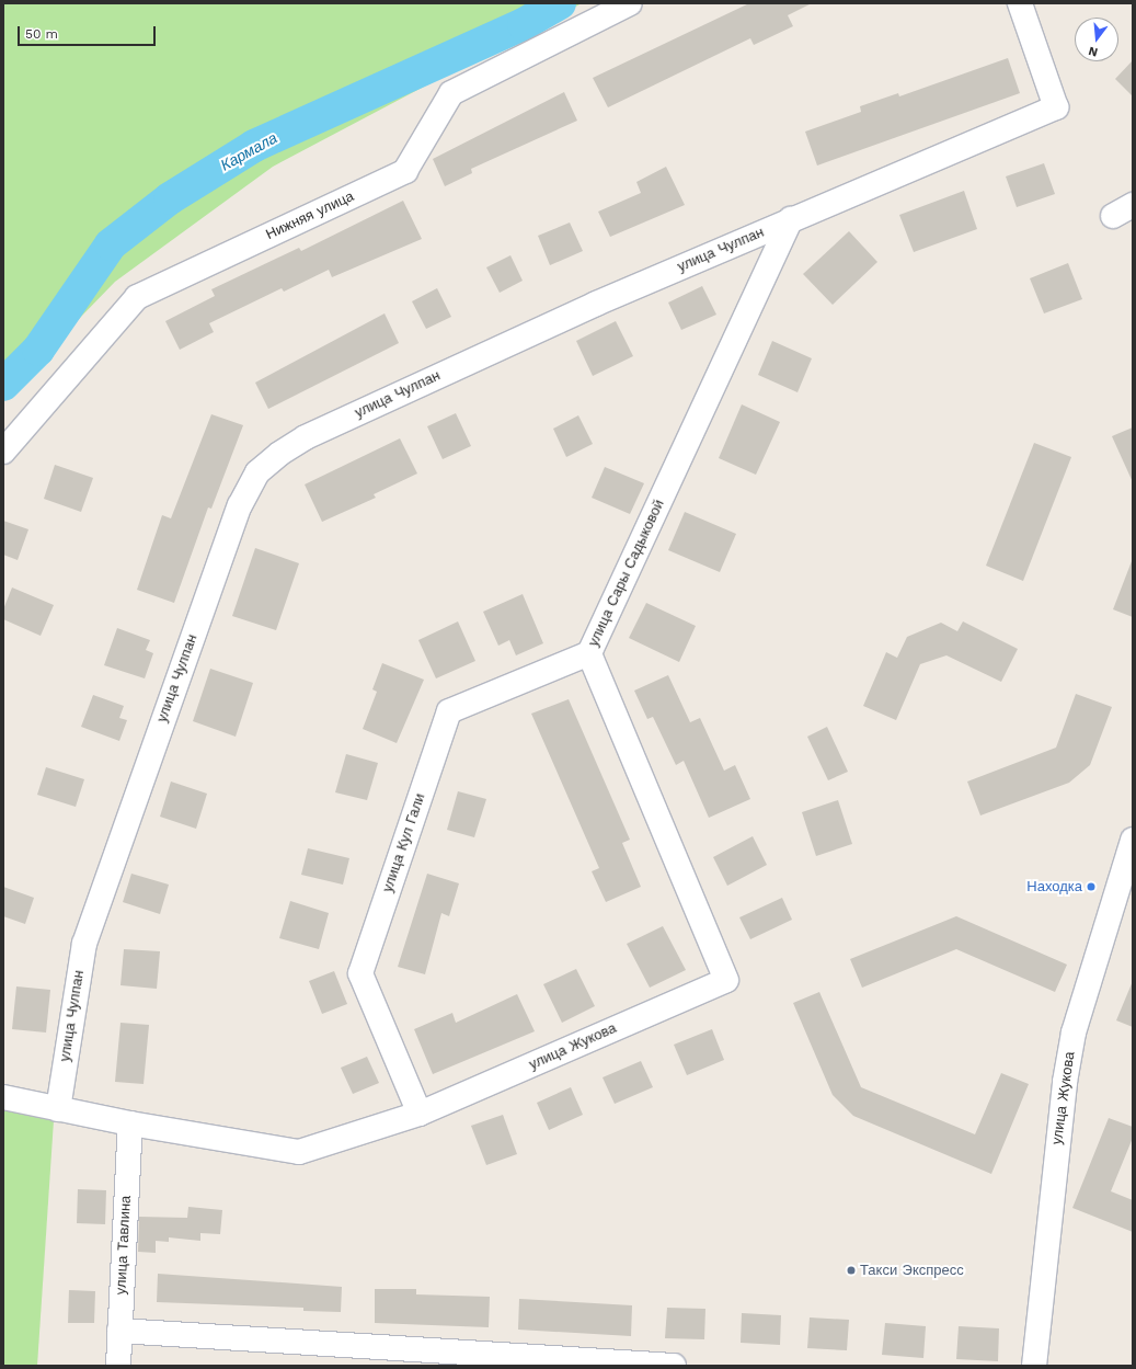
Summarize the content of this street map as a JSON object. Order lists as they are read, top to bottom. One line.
{"streets":{"street":["Нижняя улица","улица Чулпан","улица Сары Садыковой","улица Кул Гали","улица Жукова","улица Тавлина"]},"crossings":[["улица Чулпан","улица Сары Садыковой"],["улица Чулпан","улица Жукова"],["улица Сары Садыковой","улица Кул Гали"],["улица Сары Садыковой","улица Жукова"],["улица Кул Гали","улица Жукова"],["улица Жукова","улица Тавлина"]],"water":["Кармала"],"places":["Находка","Такси Экспресс"],"scale_bar":"50 m","north":"bottom"}
